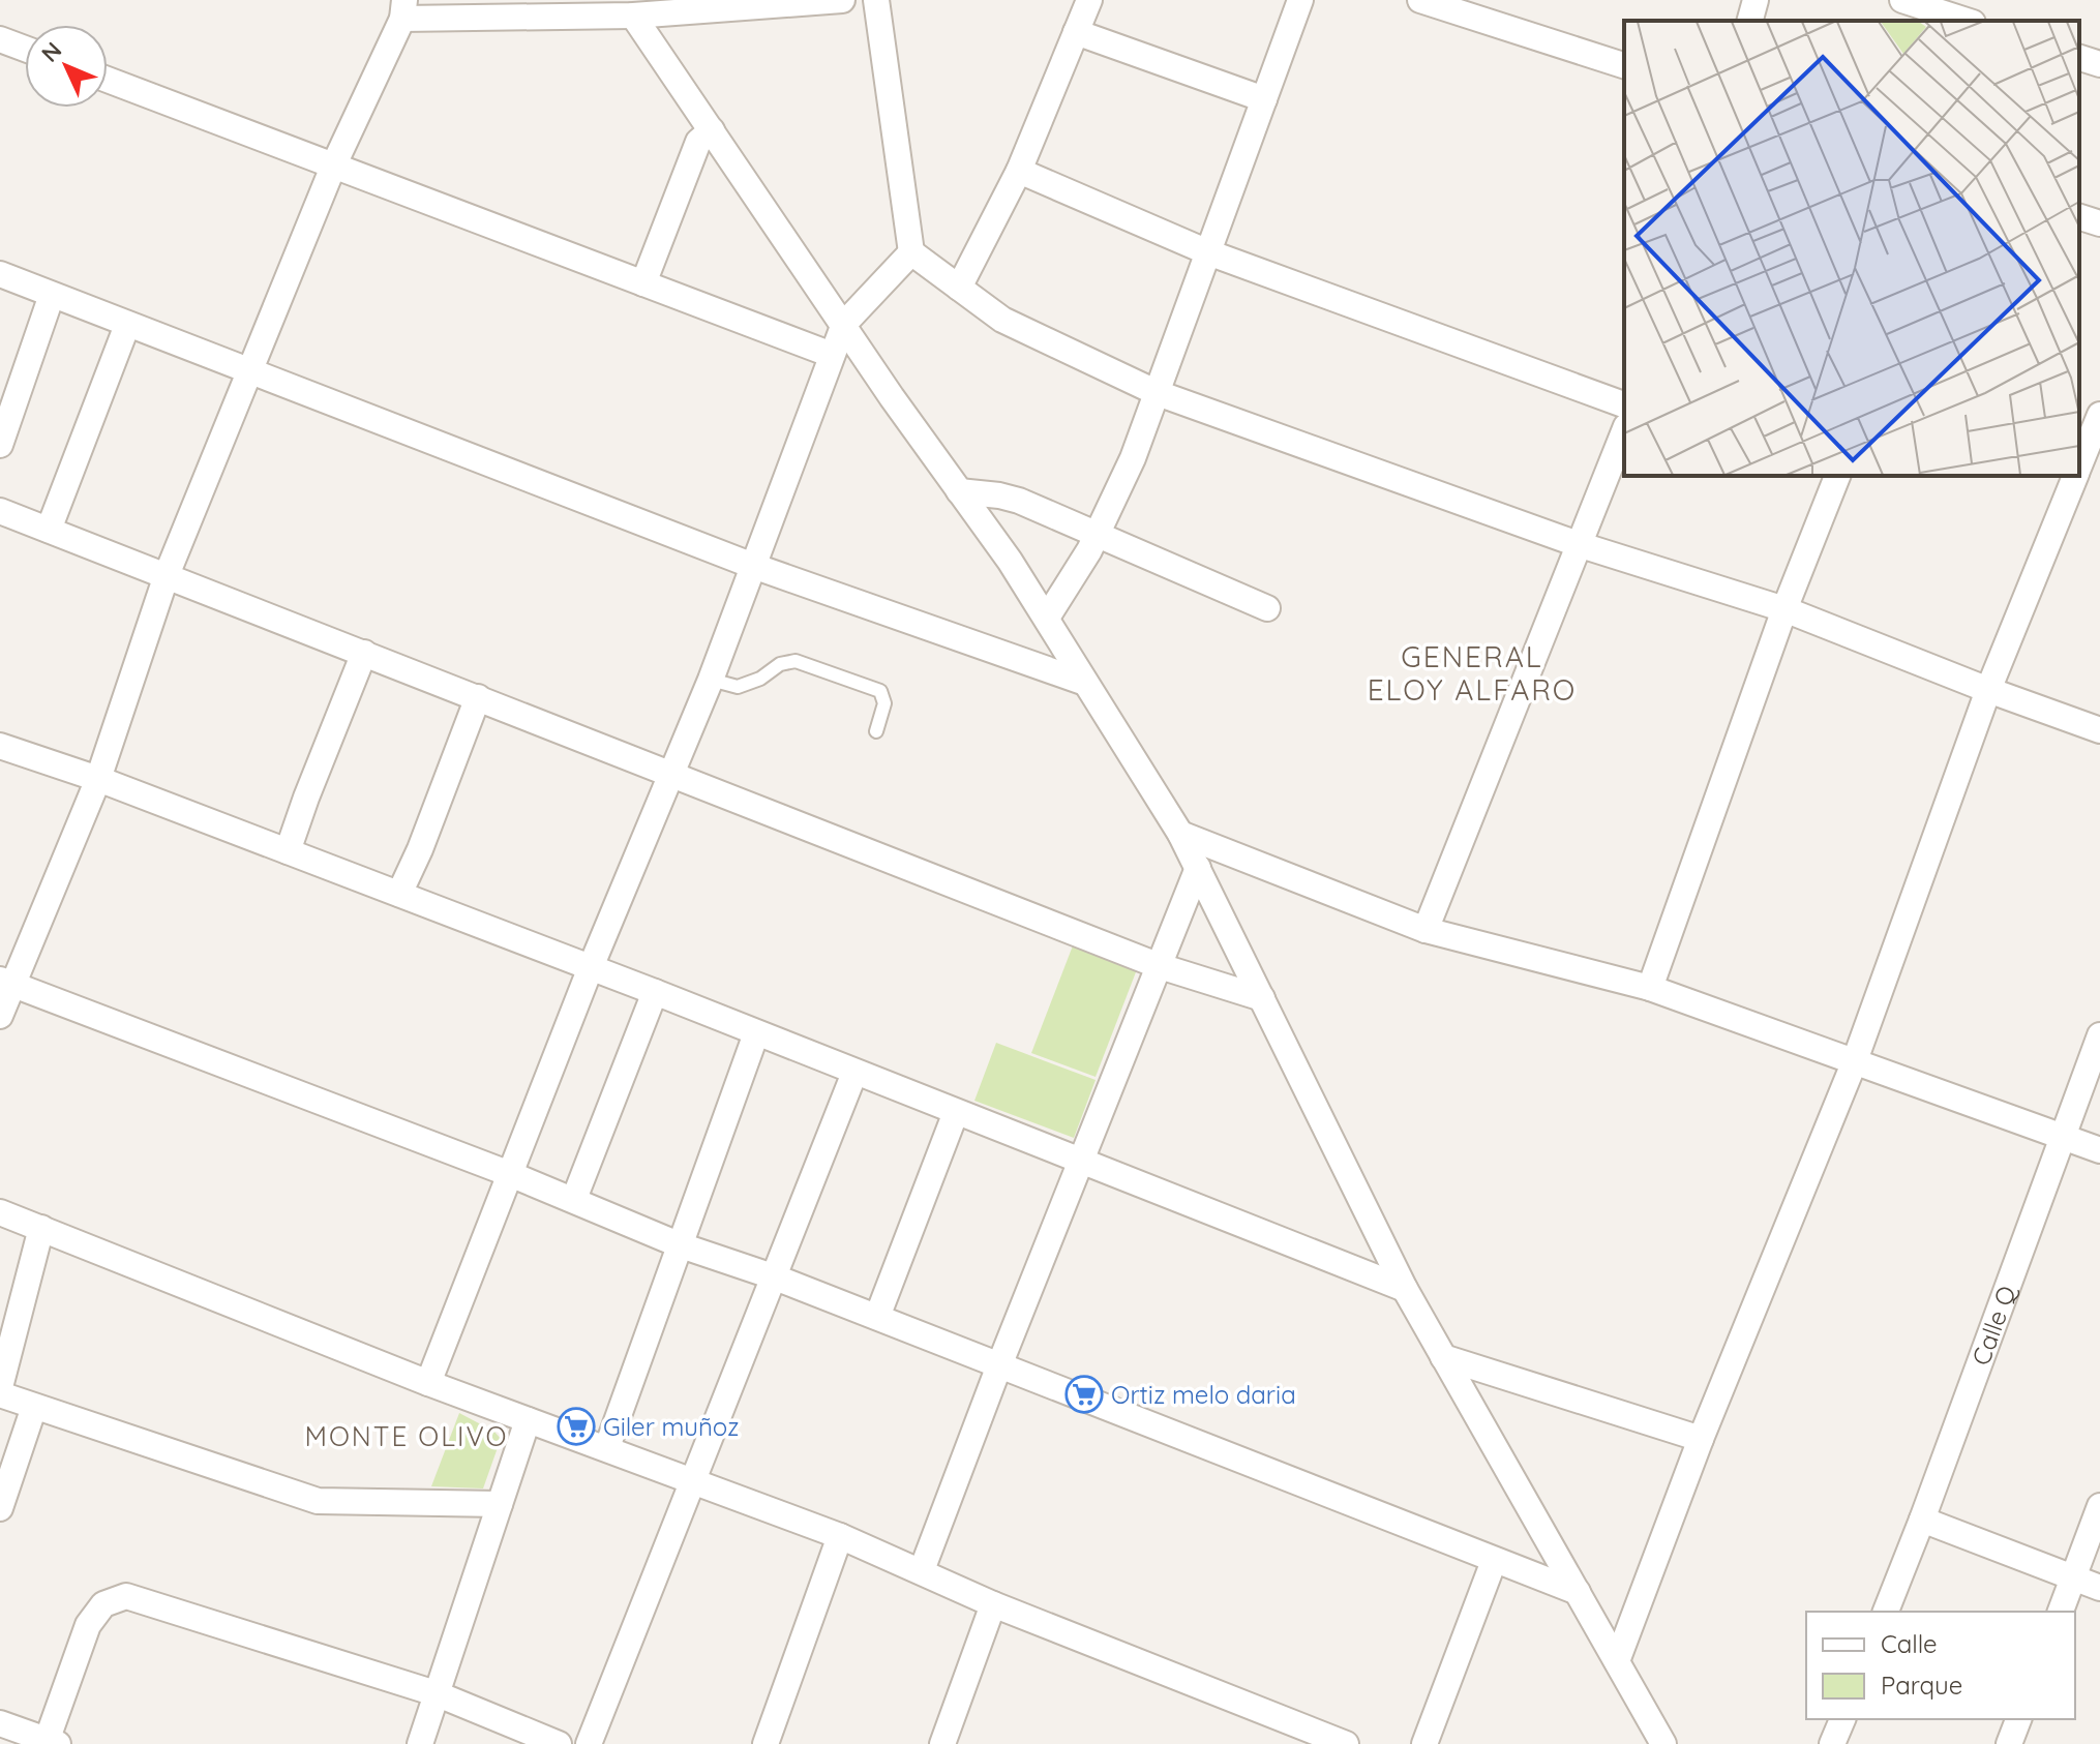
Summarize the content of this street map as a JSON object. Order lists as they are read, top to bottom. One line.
{"streets":{"street":["Calle Q"]},"districts":["GENERAL ELOY ALFARO","MONTE OLIVO"],"places":{"supermarket":["Ortiz melo daria","Giler muñoz"]},"legend":["Calle","Parque"],"north":"top left"}
